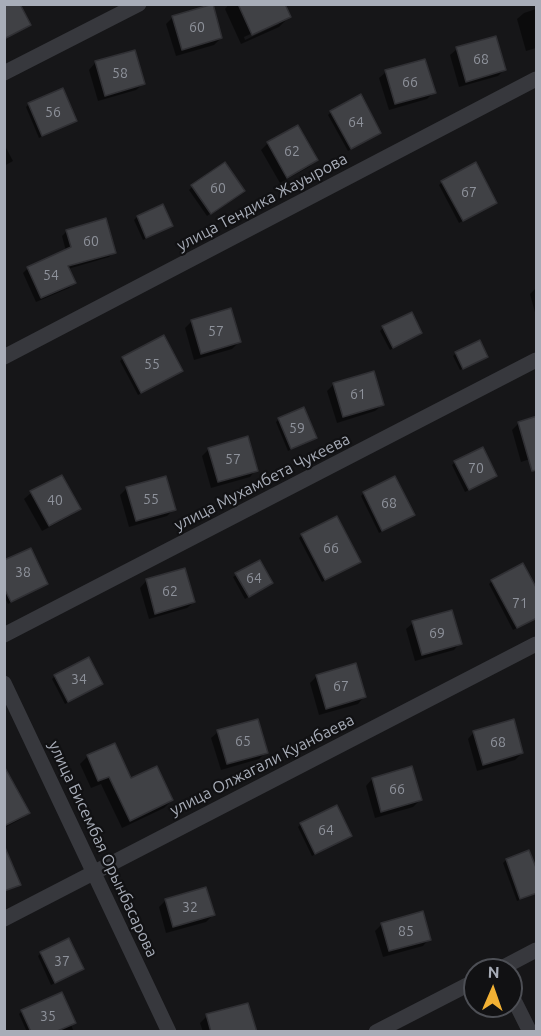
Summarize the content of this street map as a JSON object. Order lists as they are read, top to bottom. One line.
{"streets":{"street":["улица Тендика Жауырова","улица Мухамбета Чукеева","улица Олжагали Куанбаева","улица Бисембая Орынбасарова"]},"crossings":[["улица Олжагали Куанбаева","улица Бисембая Орынбасарова"]],"house_numbers":["60","68","58","66","56","64","62","60","67","60","54","57","55","61","59","57","70","55","40","68","66","38","64","62","71","69","34","67","65","68","66","64","32","85","37","35"],"north":"top"}
